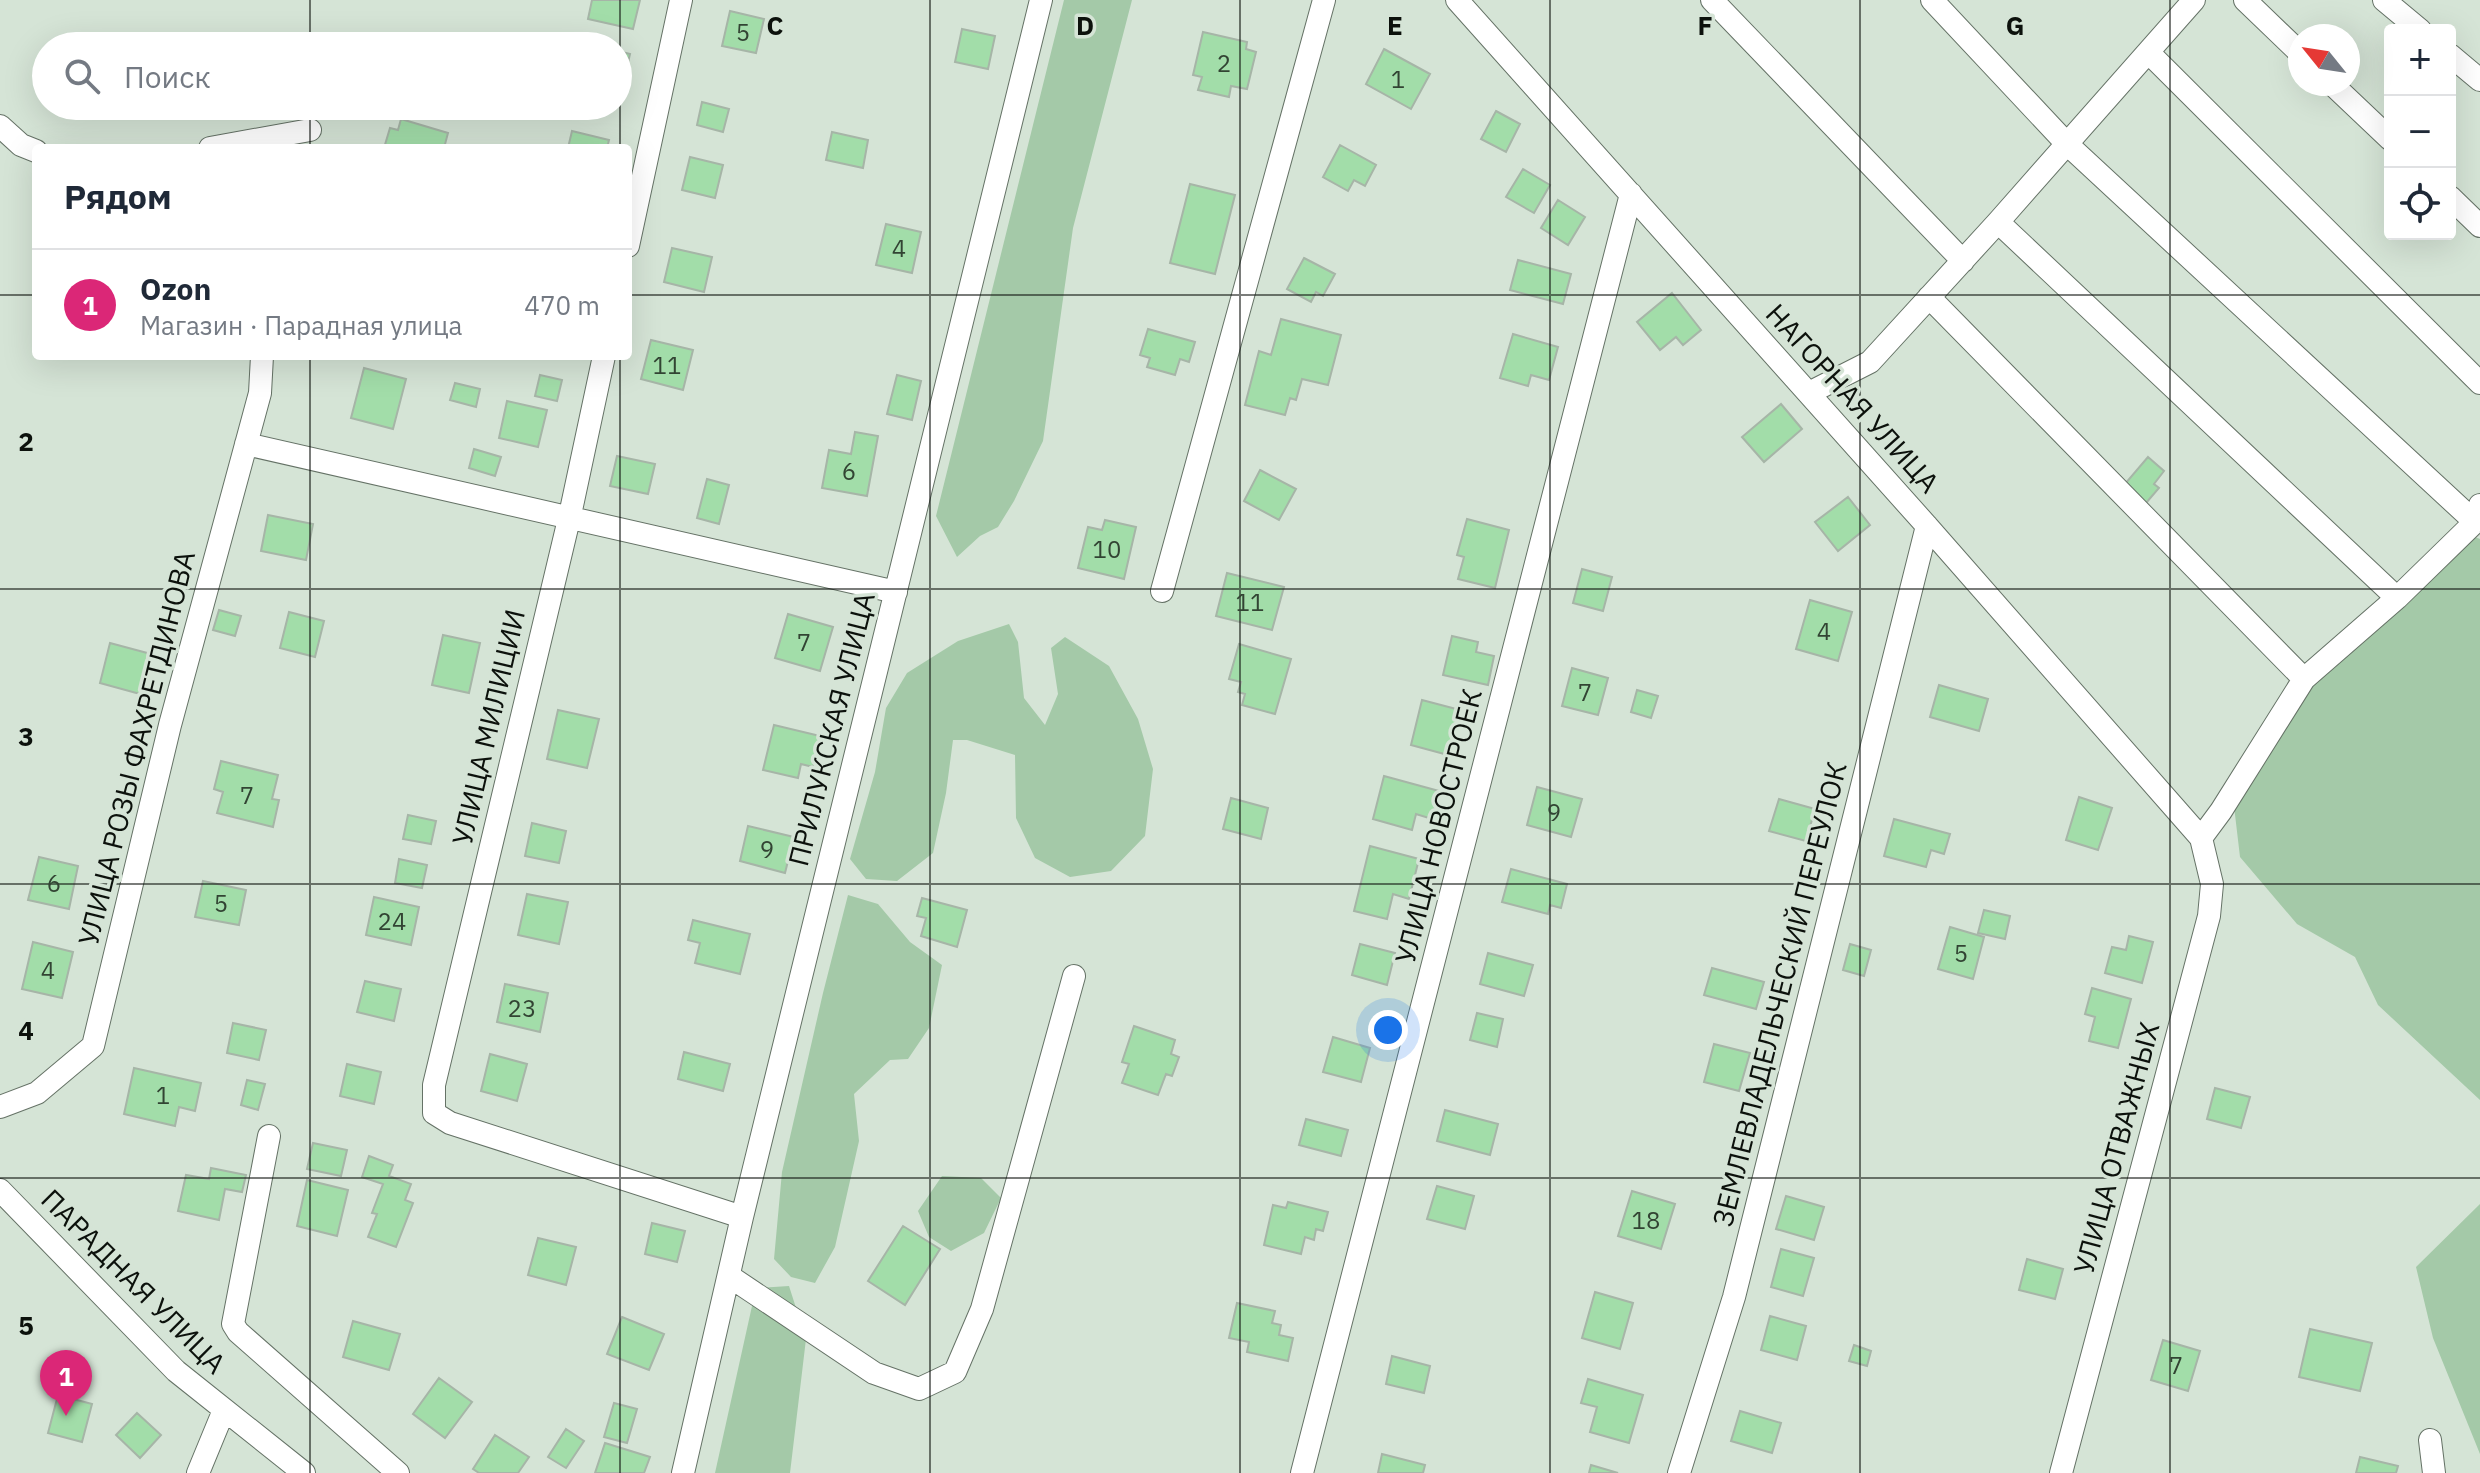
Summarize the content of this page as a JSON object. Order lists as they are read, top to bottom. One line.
{"streets":{"street":["НАГОРНАЯ УЛИЦА","УЛИЦА МИЛИЦИИ","ПРИЛУКСКАЯ УЛИЦА","УЛИЦА РОЗЫ ФАХРЕТДИНОВА","УЛИЦА НОВОСТРОЕК","ЗЕМЛЕВЛАДЕЛЬЧЕСКИЙ ПЕРЕУЛОК","УЛИЦА ОТВАЖНЫХ","ПАРАДНАЯ УЛИЦА"]},"crossings":[["НАГОРНАЯ УЛИЦА","УЛИЦА НОВОСТРОЕК"],["НАГОРНАЯ УЛИЦА","ЗЕМЛЕВЛАДЕЛЬЧЕСКИЙ ПЕРЕУЛОК"],["НАГОРНАЯ УЛИЦА","УЛИЦА ОТВАЖНЫХ"],["УЛИЦА МИЛИЦИИ","ПРИЛУКСКАЯ УЛИЦА"]],"house_numbers":["5","2","1","4","11","6","10","11","4","7","7","7","9","9","6","5","24","5","4","23","1","18","7"],"north":"top left","page":{"map_buttons":["+","−"],"search":"Поиск","heading":"Рядом","list":[{"mark":"1","name":"Ozon","note":"Магазин · Парадная улица","value":"470 m"}],"pins":"1"},"grid":{"columns":["C","D","E","F","G"],"rows":["2","3","4","5"]}}
